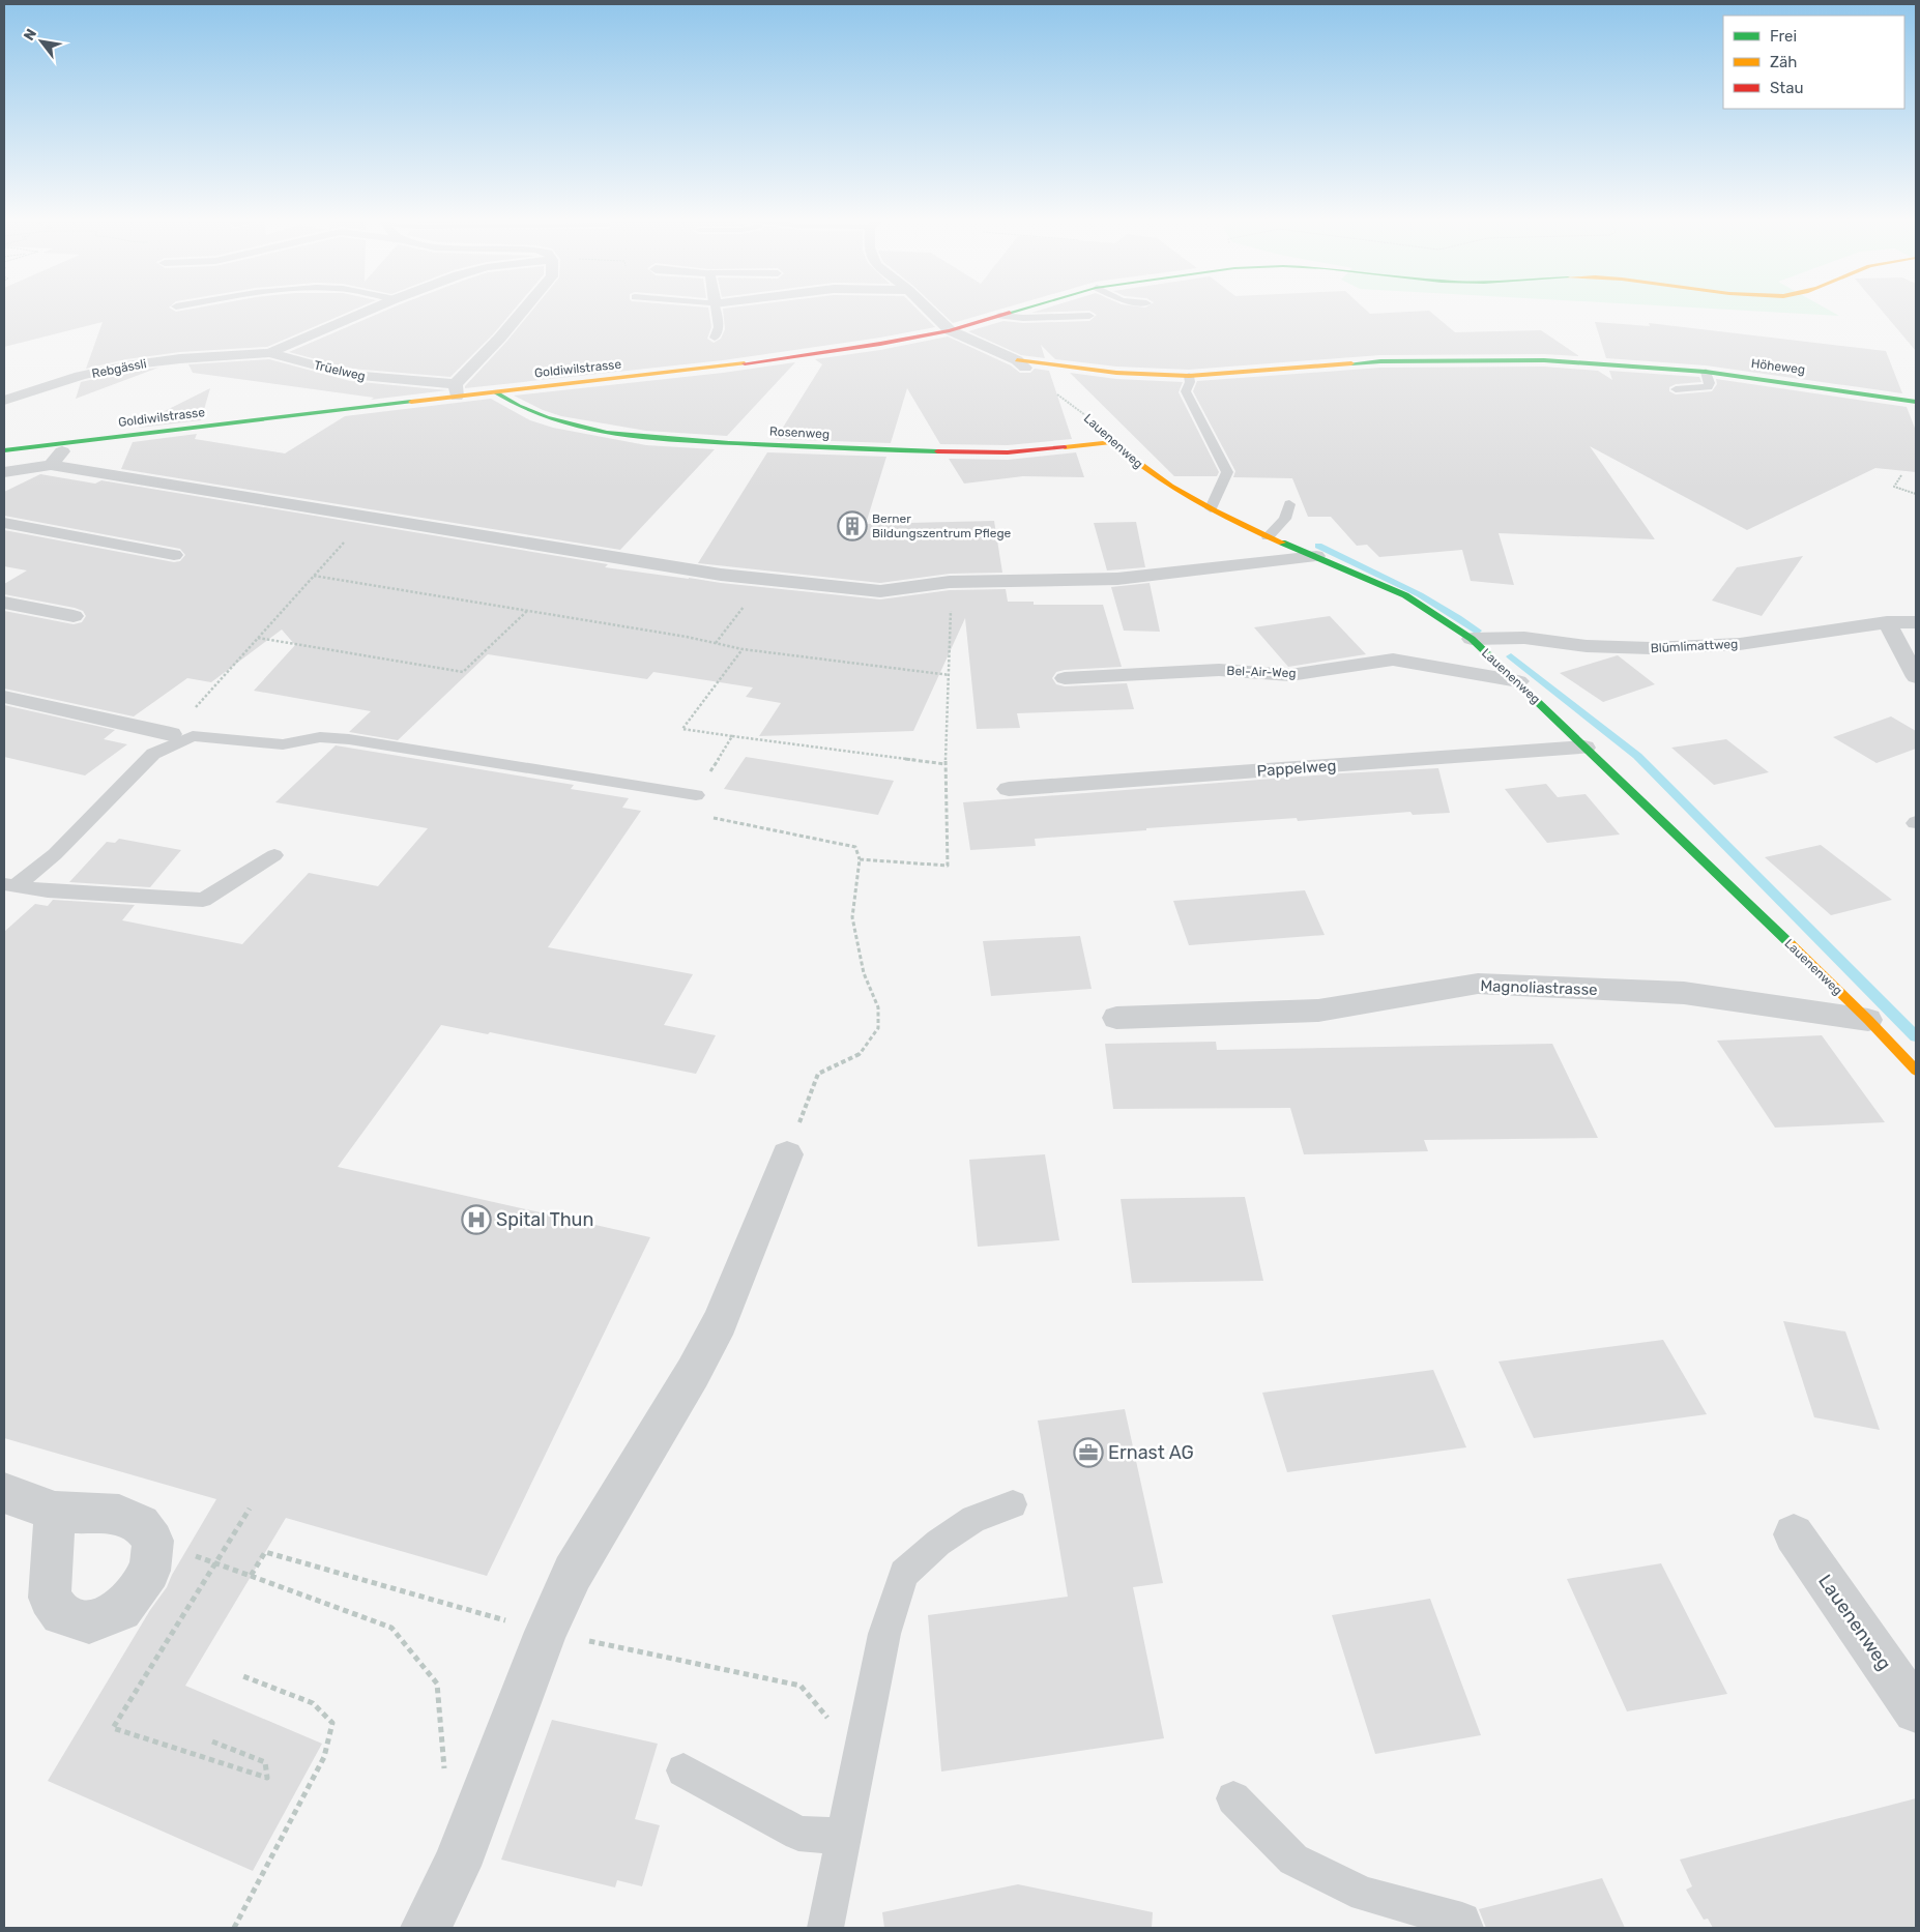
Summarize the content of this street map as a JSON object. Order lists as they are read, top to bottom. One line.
{"streets":{"street":["Höheweg","Rebgässli","Goldiwilstrasse","Trüelweg","Rosenweg","Lauenenweg","Blümlimattweg","Bel-Air-Weg","Pappelweg","Magnoliastrasse"]},"crossings":[["Rebgässli","Trüelweg"],["Goldiwilstrasse","Trüelweg"],["Goldiwilstrasse","Rosenweg"],["Rosenweg","Lauenenweg"],["Lauenenweg","Blümlimattweg"],["Lauenenweg","Bel-Air-Weg"],["Lauenenweg","Pappelweg"],["Lauenenweg","Magnoliastrasse"]],"places":{"building":["Berner Bildungszentrum Pflege"],"hospital":["Spital Thun"],"office":["Ernast AG"]},"legend":["Frei","Zäh","Stau"],"north":"top left"}
